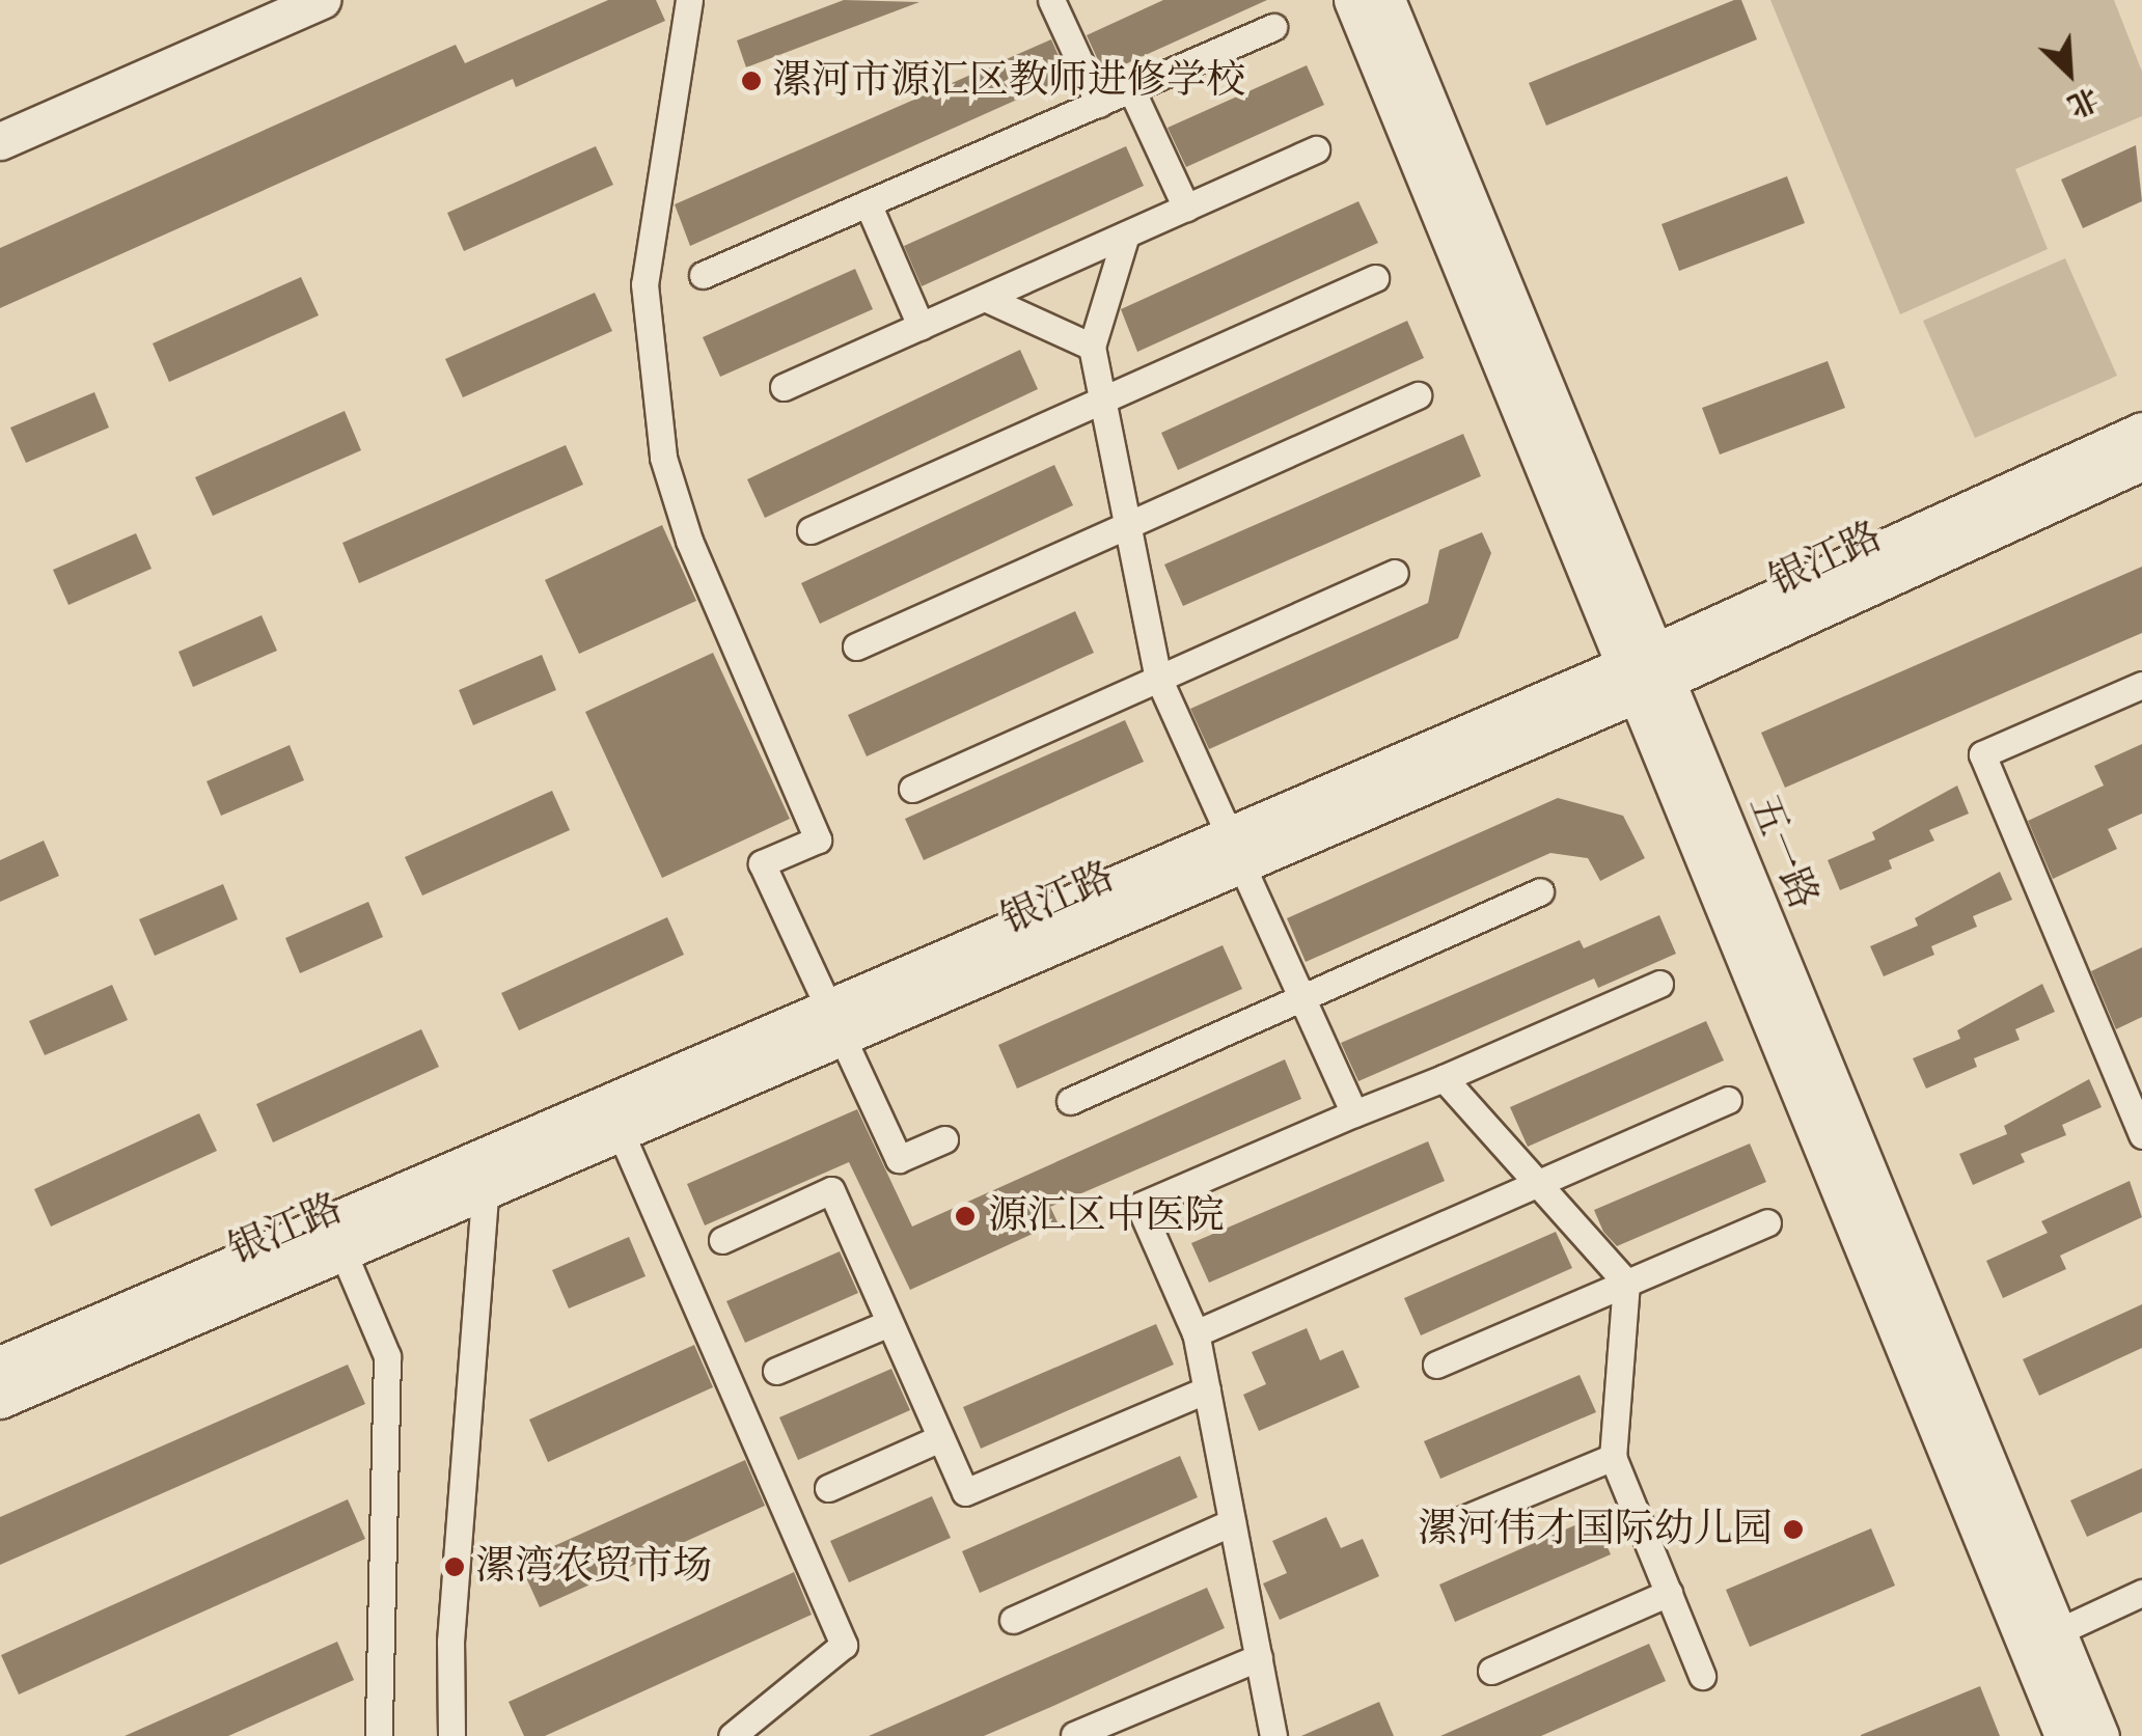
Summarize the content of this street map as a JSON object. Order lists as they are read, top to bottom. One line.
{"streets":{"street":["银江路","五一路"]},"crossings":[["银江路","五一路"]],"places":["漯河市源汇区教师进修学校","源汇区中医院","漯河伟才国际幼儿园","漯湾农贸市场"],"north":"bottom right"}
